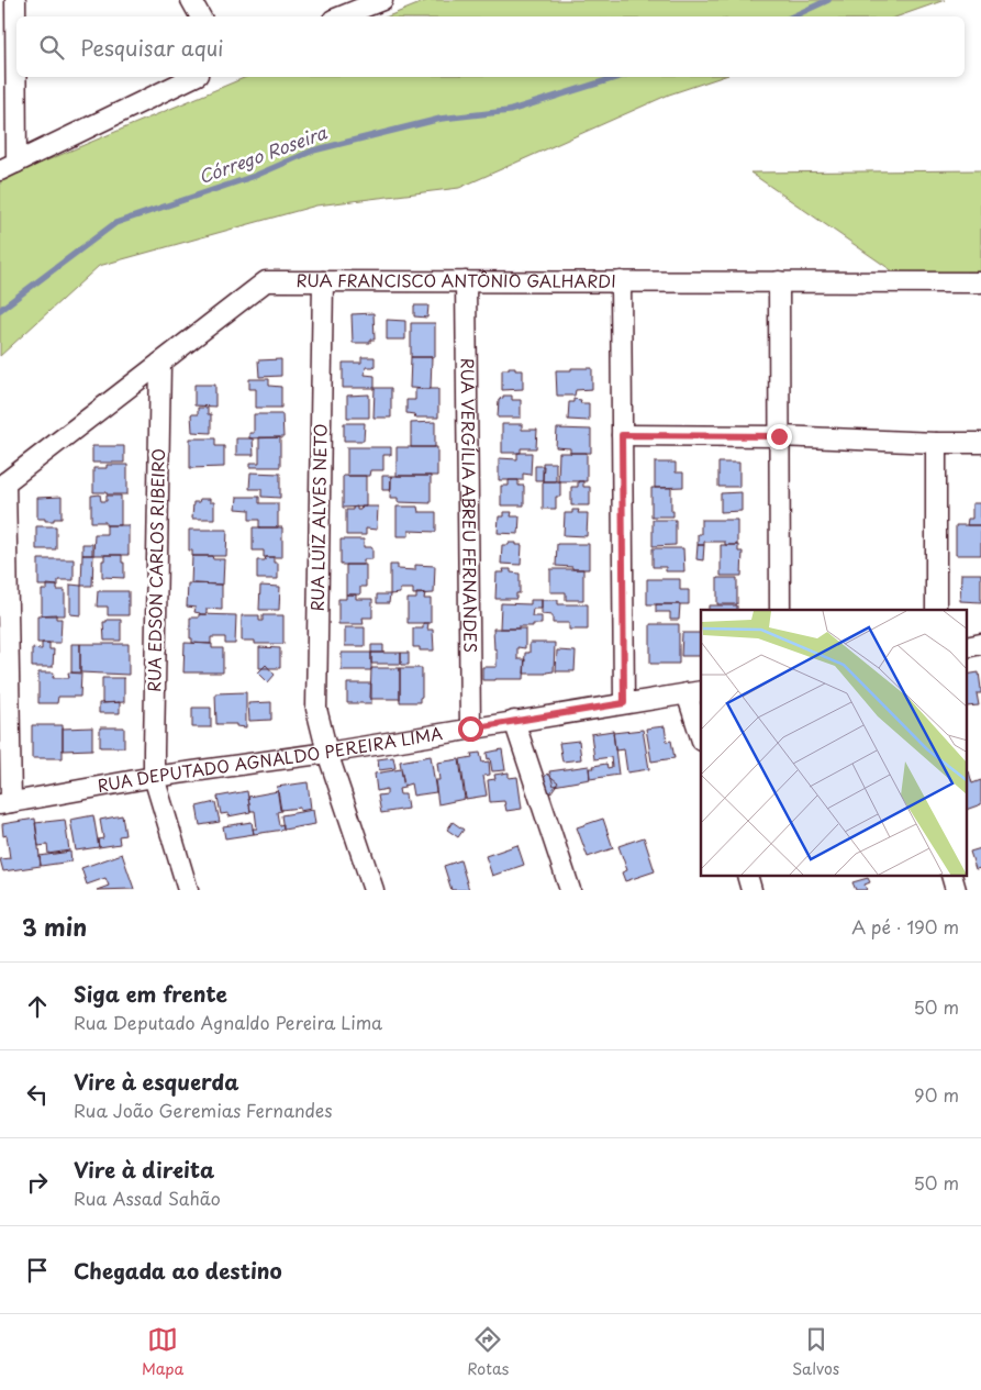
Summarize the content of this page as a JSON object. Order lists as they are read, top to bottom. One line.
{"streets":{"street":["RUA FRANCISCO ANTÔNIO GALHARDI","RUA VERGÍLIA ABREU FERNANDES","RUA LUIZ ALVES NETO","RUA EDSON CARLOS RIBEIRO","RUA DEPUTADO AGNALDO PEREIRA LIMA"]},"crossings":[["RUA FRANCISCO ANTÔNIO GALHARDI","RUA VERGÍLIA ABREU FERNANDES"],["RUA FRANCISCO ANTÔNIO GALHARDI","RUA LUIZ ALVES NETO"],["RUA FRANCISCO ANTÔNIO GALHARDI","RUA EDSON CARLOS RIBEIRO"],["RUA VERGÍLIA ABREU FERNANDES","RUA DEPUTADO AGNALDO PEREIRA LIMA"],["RUA LUIZ ALVES NETO","RUA DEPUTADO AGNALDO PEREIRA LIMA"],["RUA EDSON CARLOS RIBEIRO","RUA DEPUTADO AGNALDO PEREIRA LIMA"]],"water":["Córrego Roseira"],"page":{"search":"Pesquisar aqui","heading":["3 min","A pé · 190 m"],"list":[["Siga em frente","Rua Deputado Agnaldo Pereira Lima","50 m"],["Vire à esquerda","Rua João Geremias Fernandes","90 m"],["Vire à direita","Rua Assad Sahão","50 m"],"Chegada ao destino"],"nav":["Mapa","Rotas","Salvos"]}}
